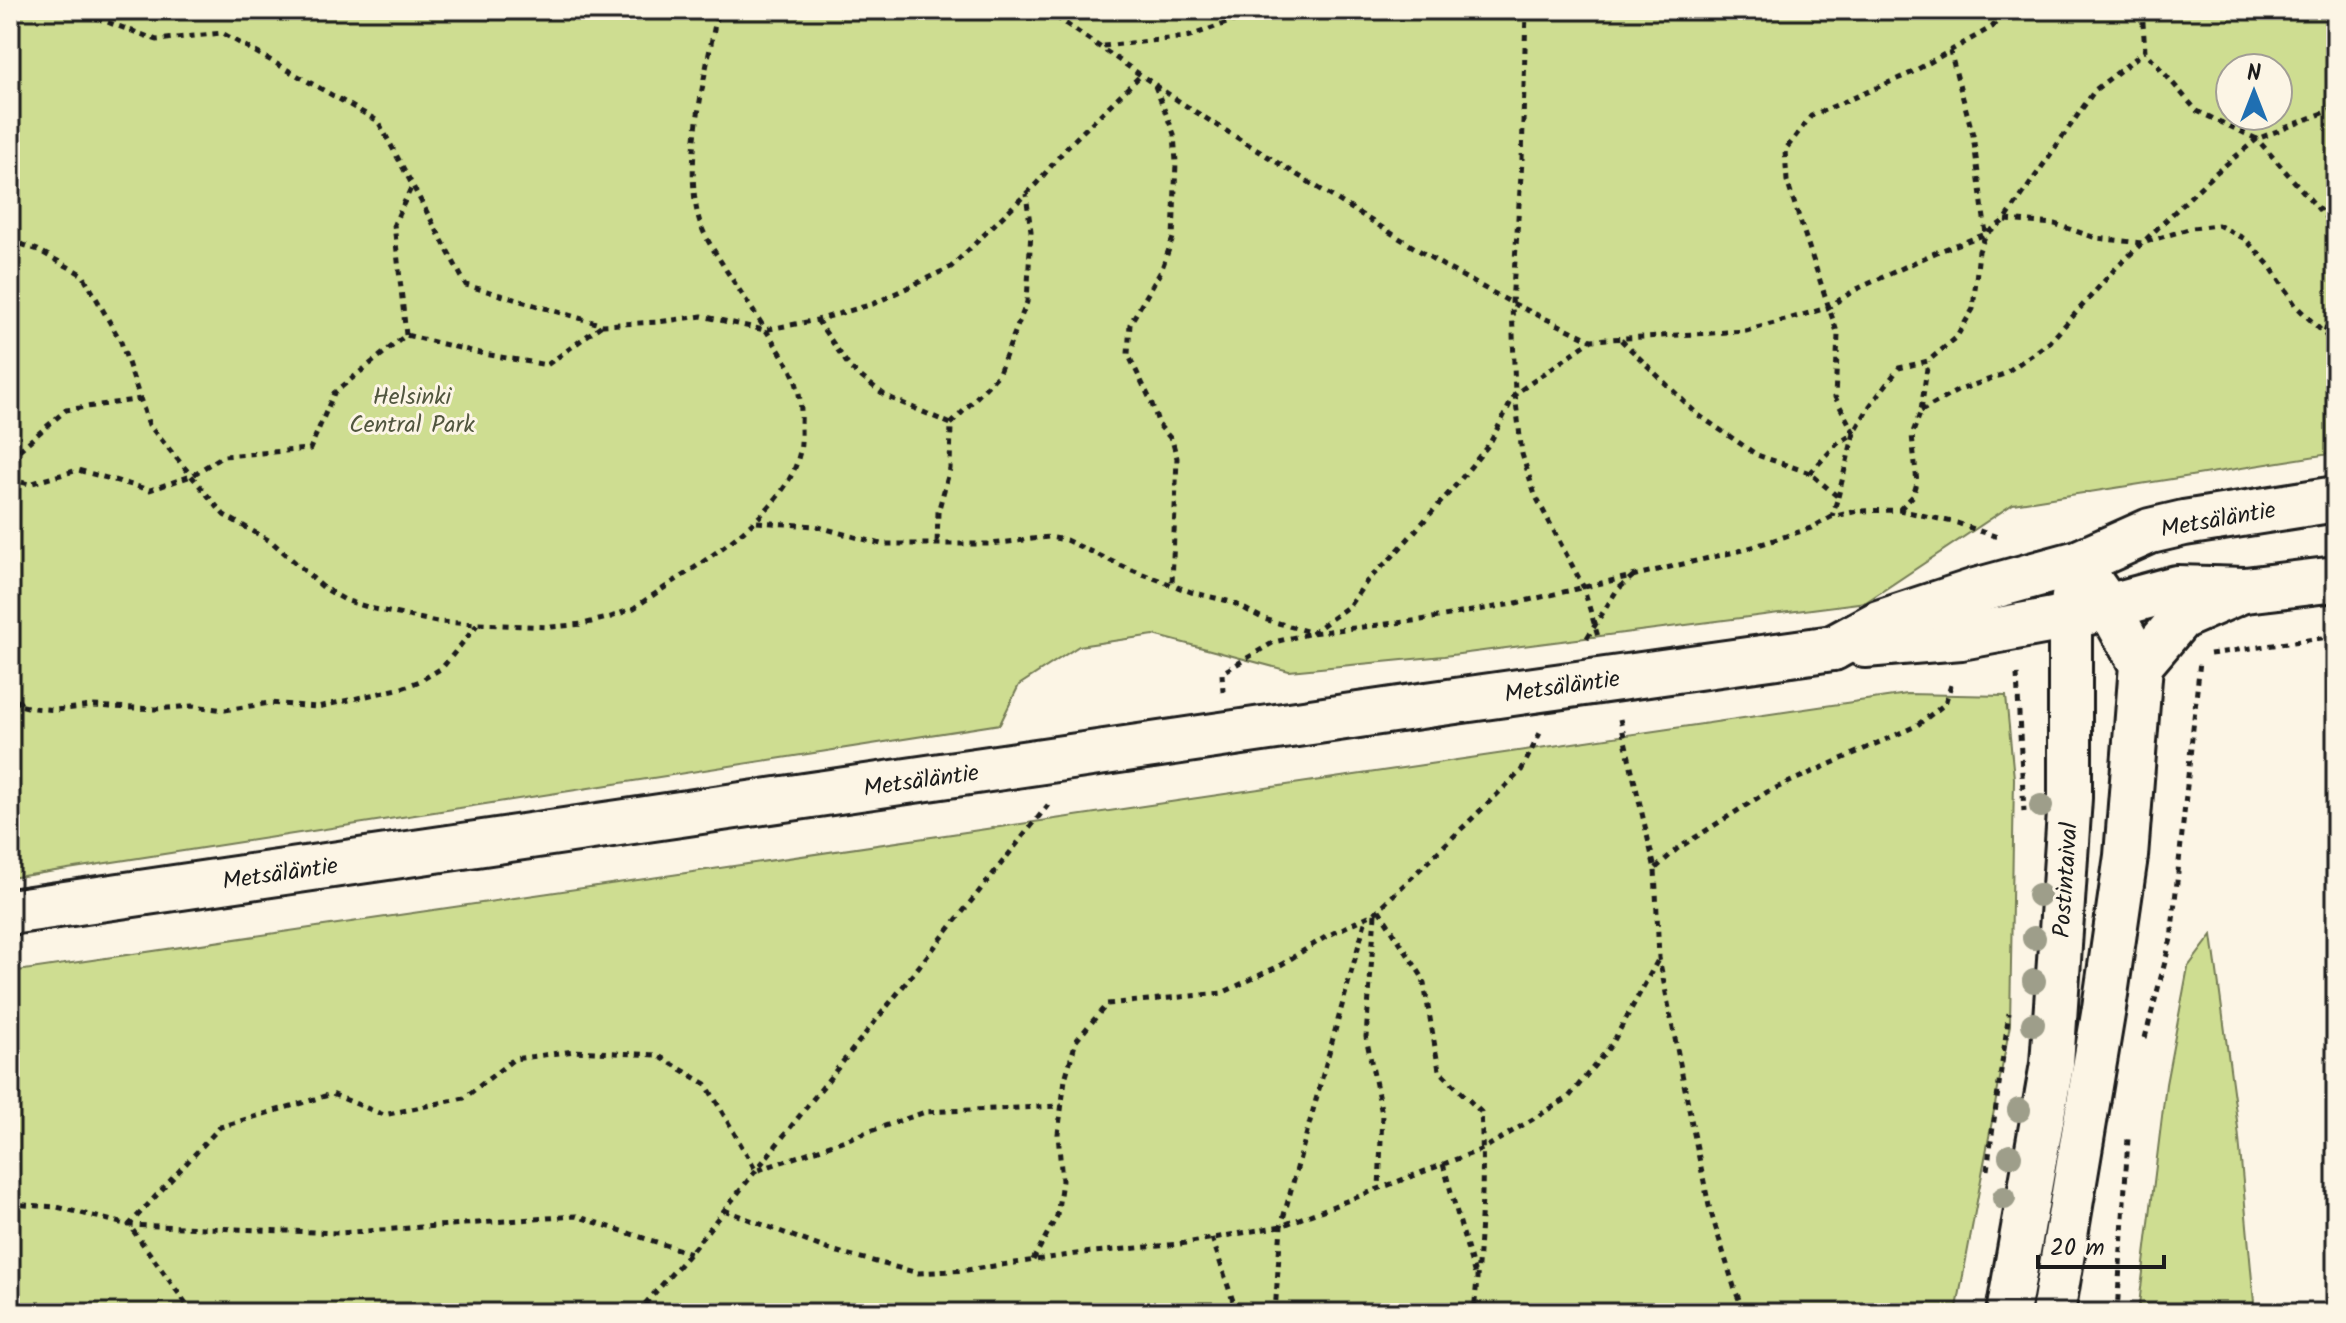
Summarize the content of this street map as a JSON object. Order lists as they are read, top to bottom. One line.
{"streets":{"main road":["Metsäläntie"],"street":["Postintaival"]},"crossings":[["Metsäläntie","Postintaival"]],"parks":["Helsinki Central Park"],"scale_bar":"20 m","north":"top"}
